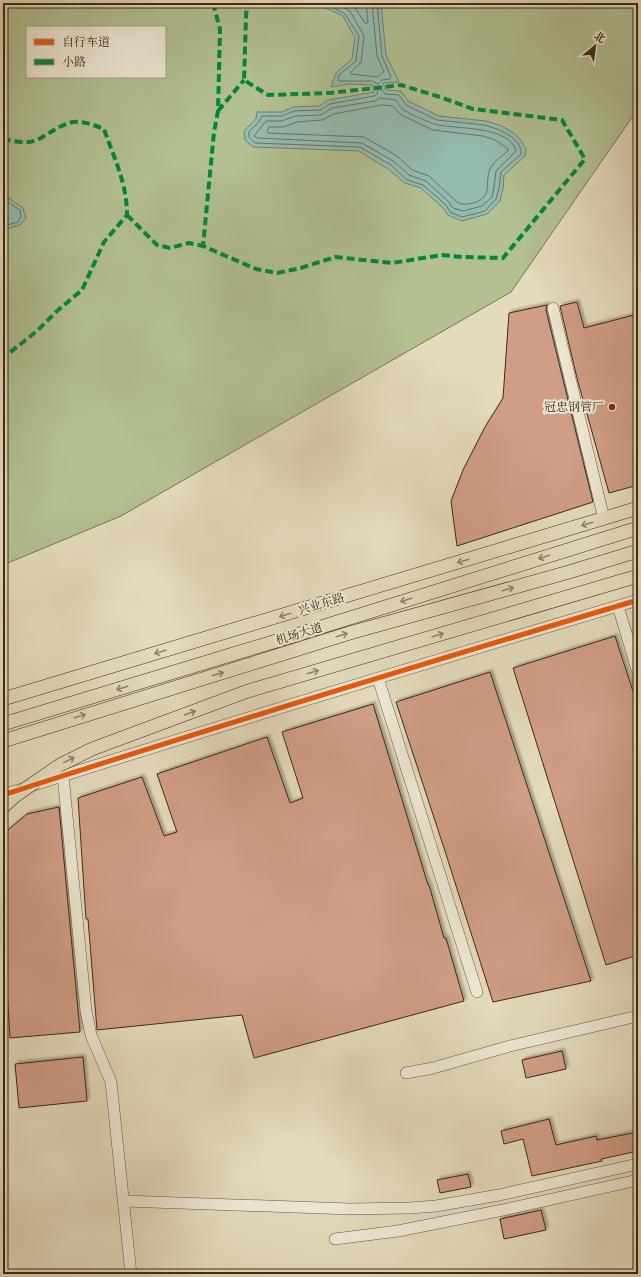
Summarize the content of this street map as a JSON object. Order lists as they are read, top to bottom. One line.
{"streets":{"main road":["兴业东路","机场大道"]},"places":["冠忠钢管厂"],"legend":["自行车道","小路"],"north":"top right"}
